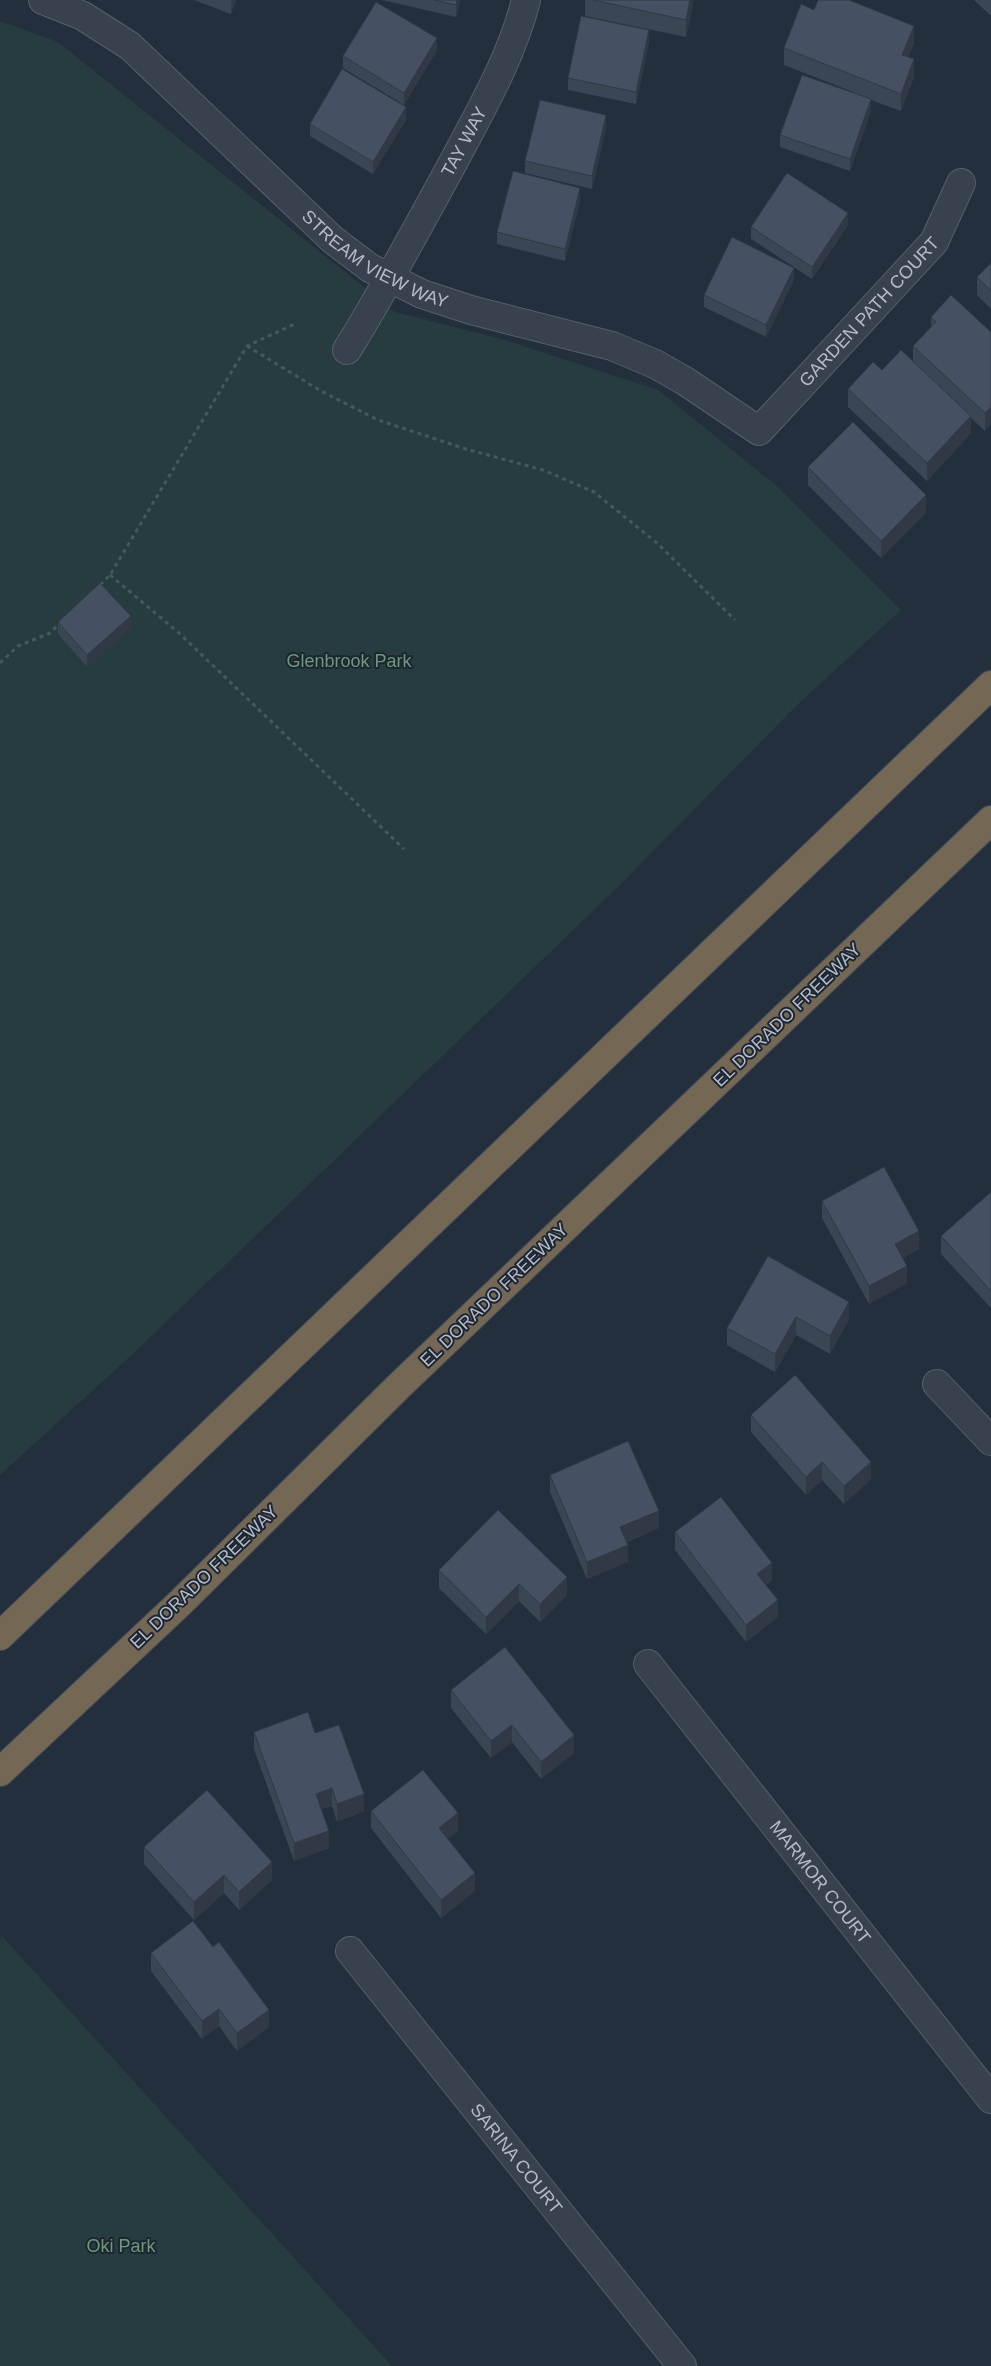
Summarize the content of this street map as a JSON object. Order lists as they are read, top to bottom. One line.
{"streets":{"highway":["EL DORADO FREEWAY"],"street":["TAY WAY","STREAM VIEW WAY","GARDEN PATH COURT","MARMOR COURT","SARINA COURT"]},"crossings":[["TAY WAY","STREAM VIEW WAY"],["STREAM VIEW WAY","GARDEN PATH COURT"]],"parks":["Glenbrook Park","Oki Park"]}
